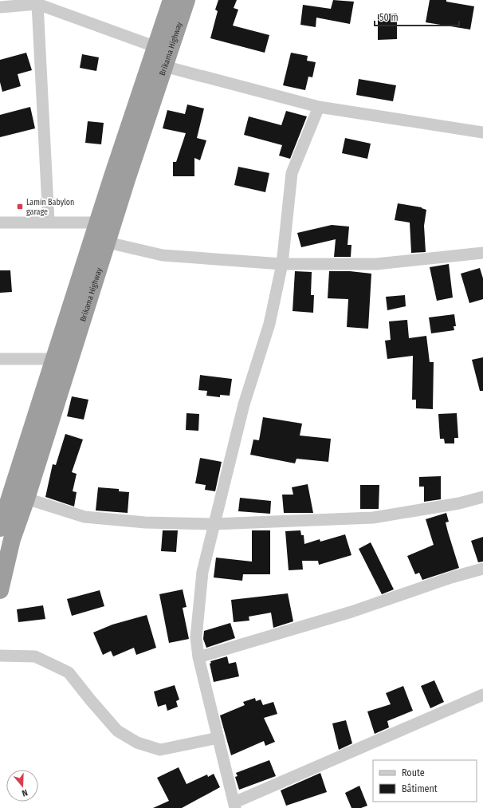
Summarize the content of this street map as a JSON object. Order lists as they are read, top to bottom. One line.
{"streets":{"highway":["Brikama Highway"]},"places":{"transit":["Lamin Babylon garage"]},"legend":["Route","Bâtiment"],"scale_bar":"50 m","north":"bottom"}
